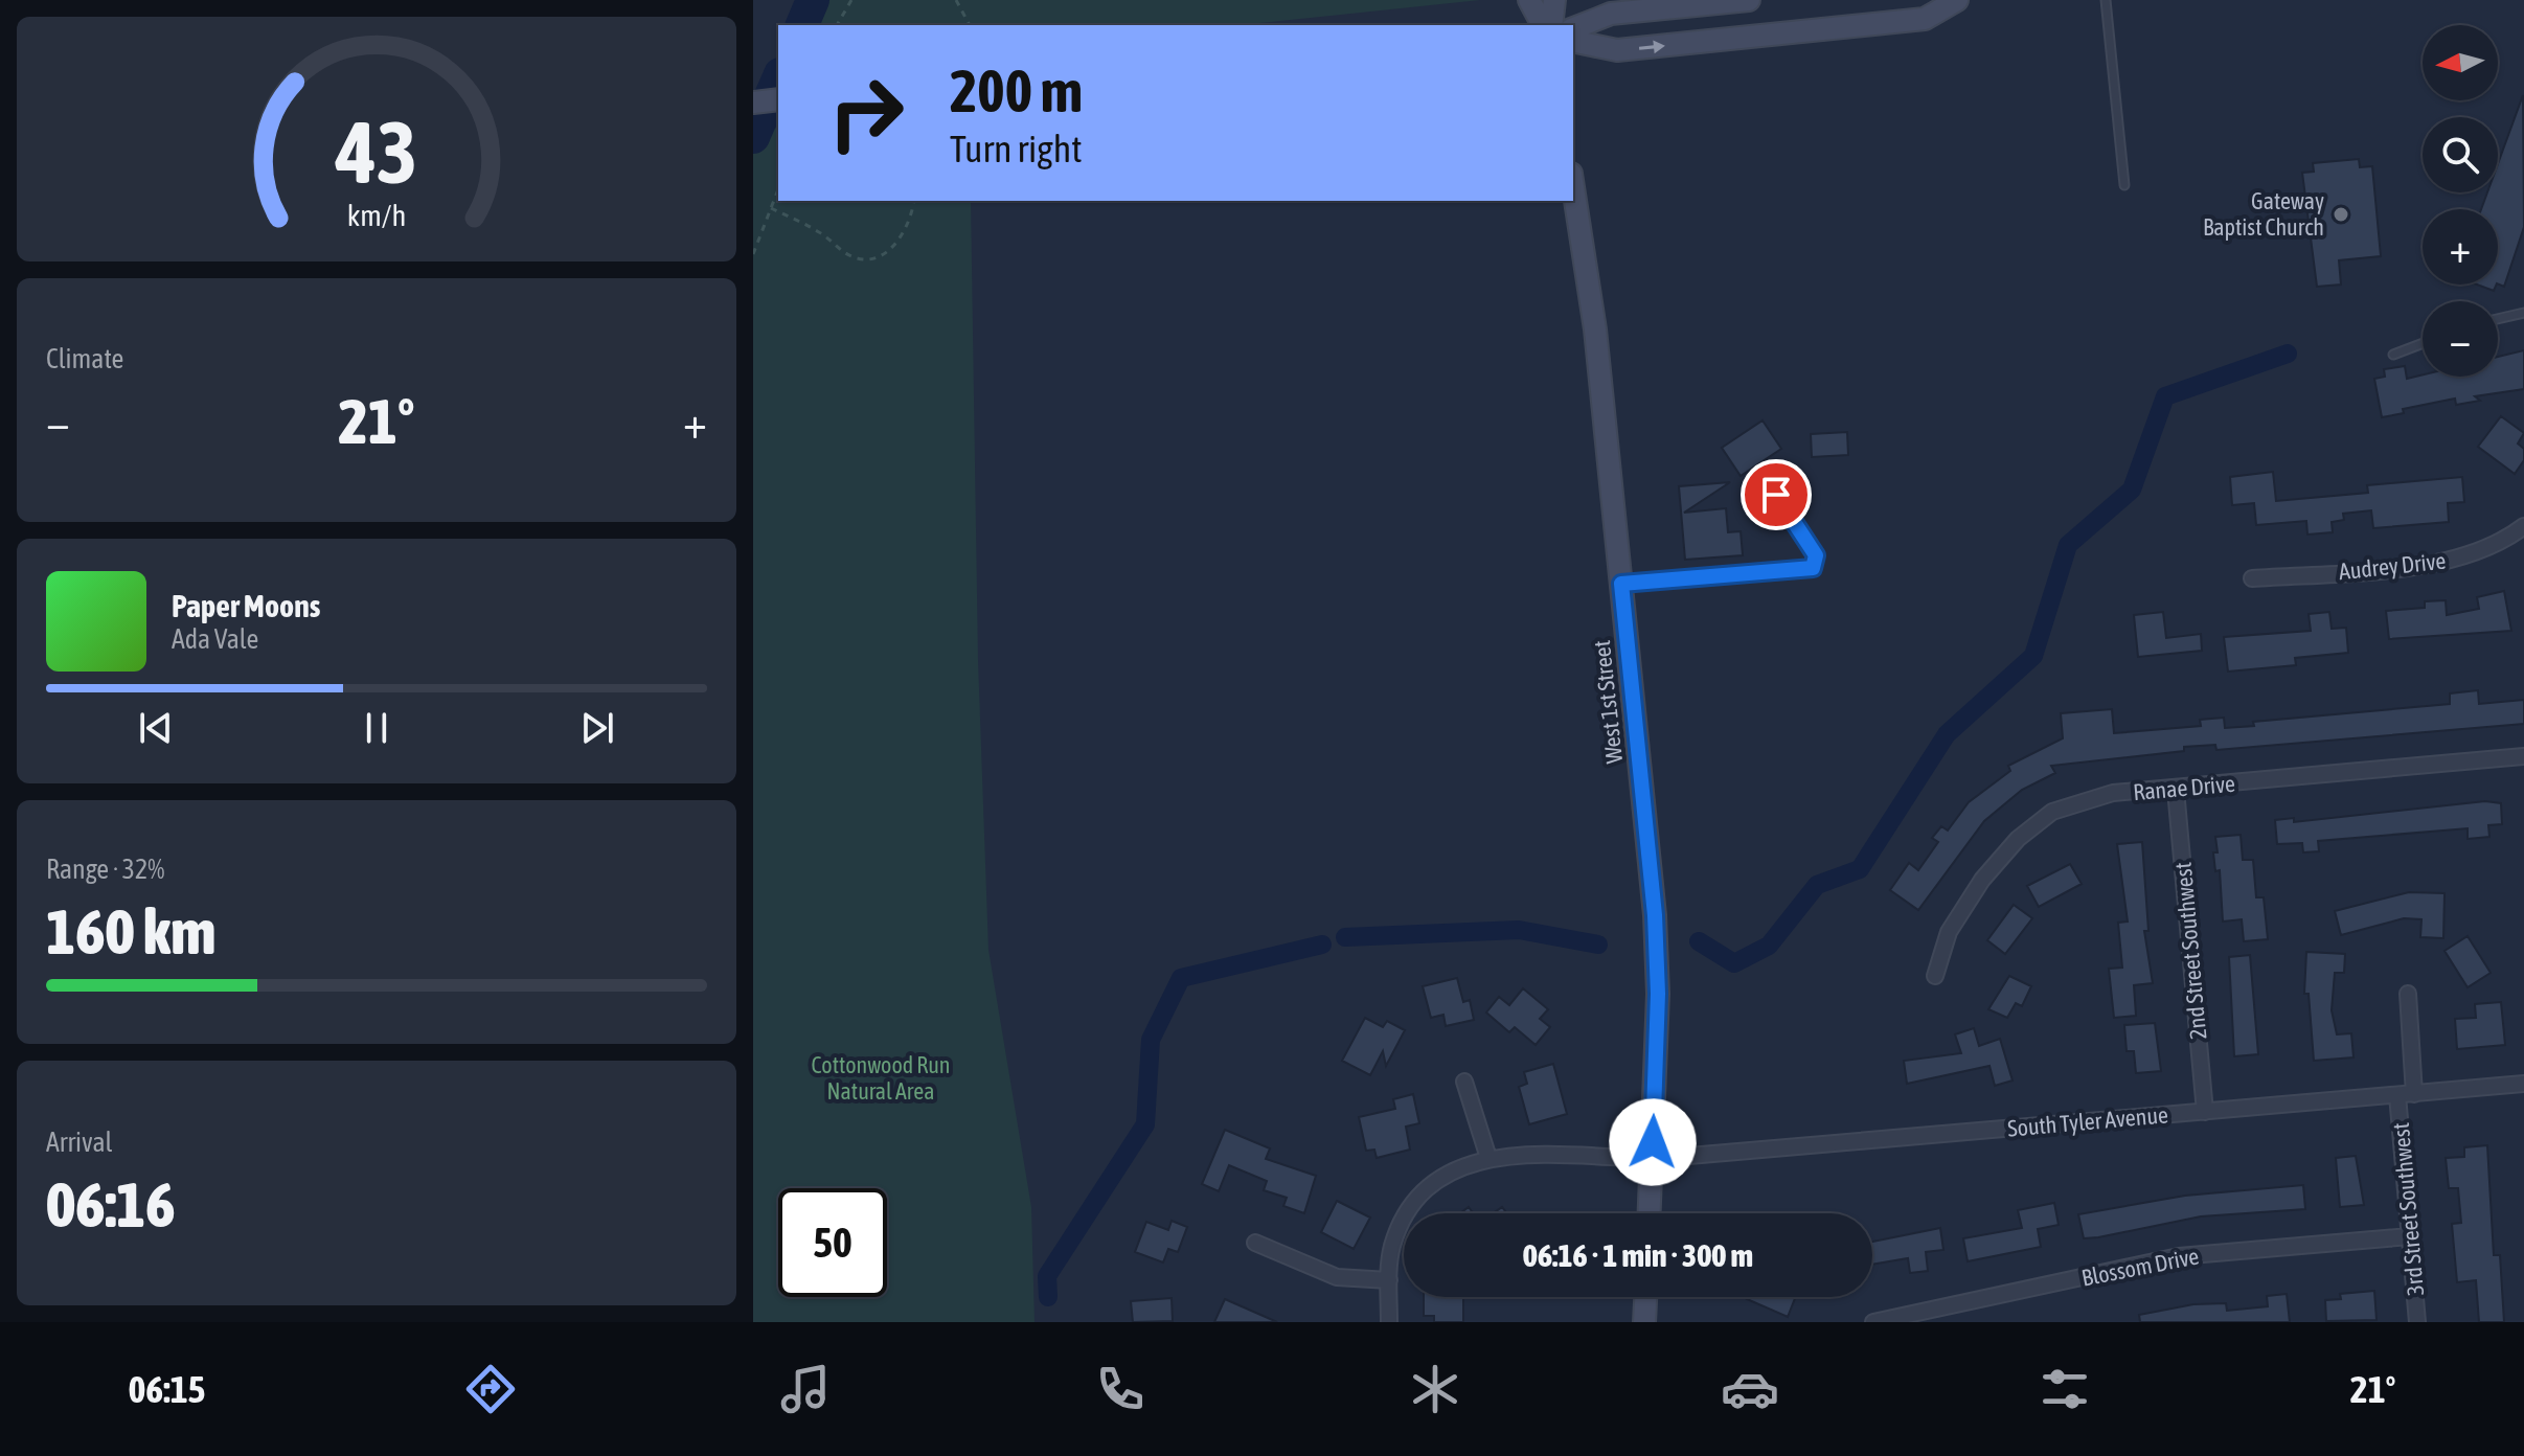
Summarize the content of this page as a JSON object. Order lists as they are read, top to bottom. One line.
{"streets":{"main road":["West 1st Street"],"street":["Audrey Drive","Ranae Drive","2nd Street Southwest","South Tyler Avenue","3rd Street Southwest","Blossom Drive"]},"crossings":[["West 1st Street","South Tyler Avenue"],["Ranae Drive","2nd Street Southwest"],["2nd Street Southwest","South Tyler Avenue"],["South Tyler Avenue","3rd Street Southwest"],["3rd Street Southwest","Blossom Drive"]],"parks":["Cottonwood Run Natural Area"],"places":["Gateway Baptist Church"],"north":"left","page":{"map_buttons":["+","−"],"turn":["200 m","Turn right"],"tile":["Climate",["Range · 32%","160 km"],["Arrival","06:16"]],"heat":["−","21°","+"],"song":["Paper Moons","Ada Vale"],"limit":"50","trip":"06:16 · 1 min · 300 m","tabs":["06:15","21°"],"gauge":["43","km/h"]}}
